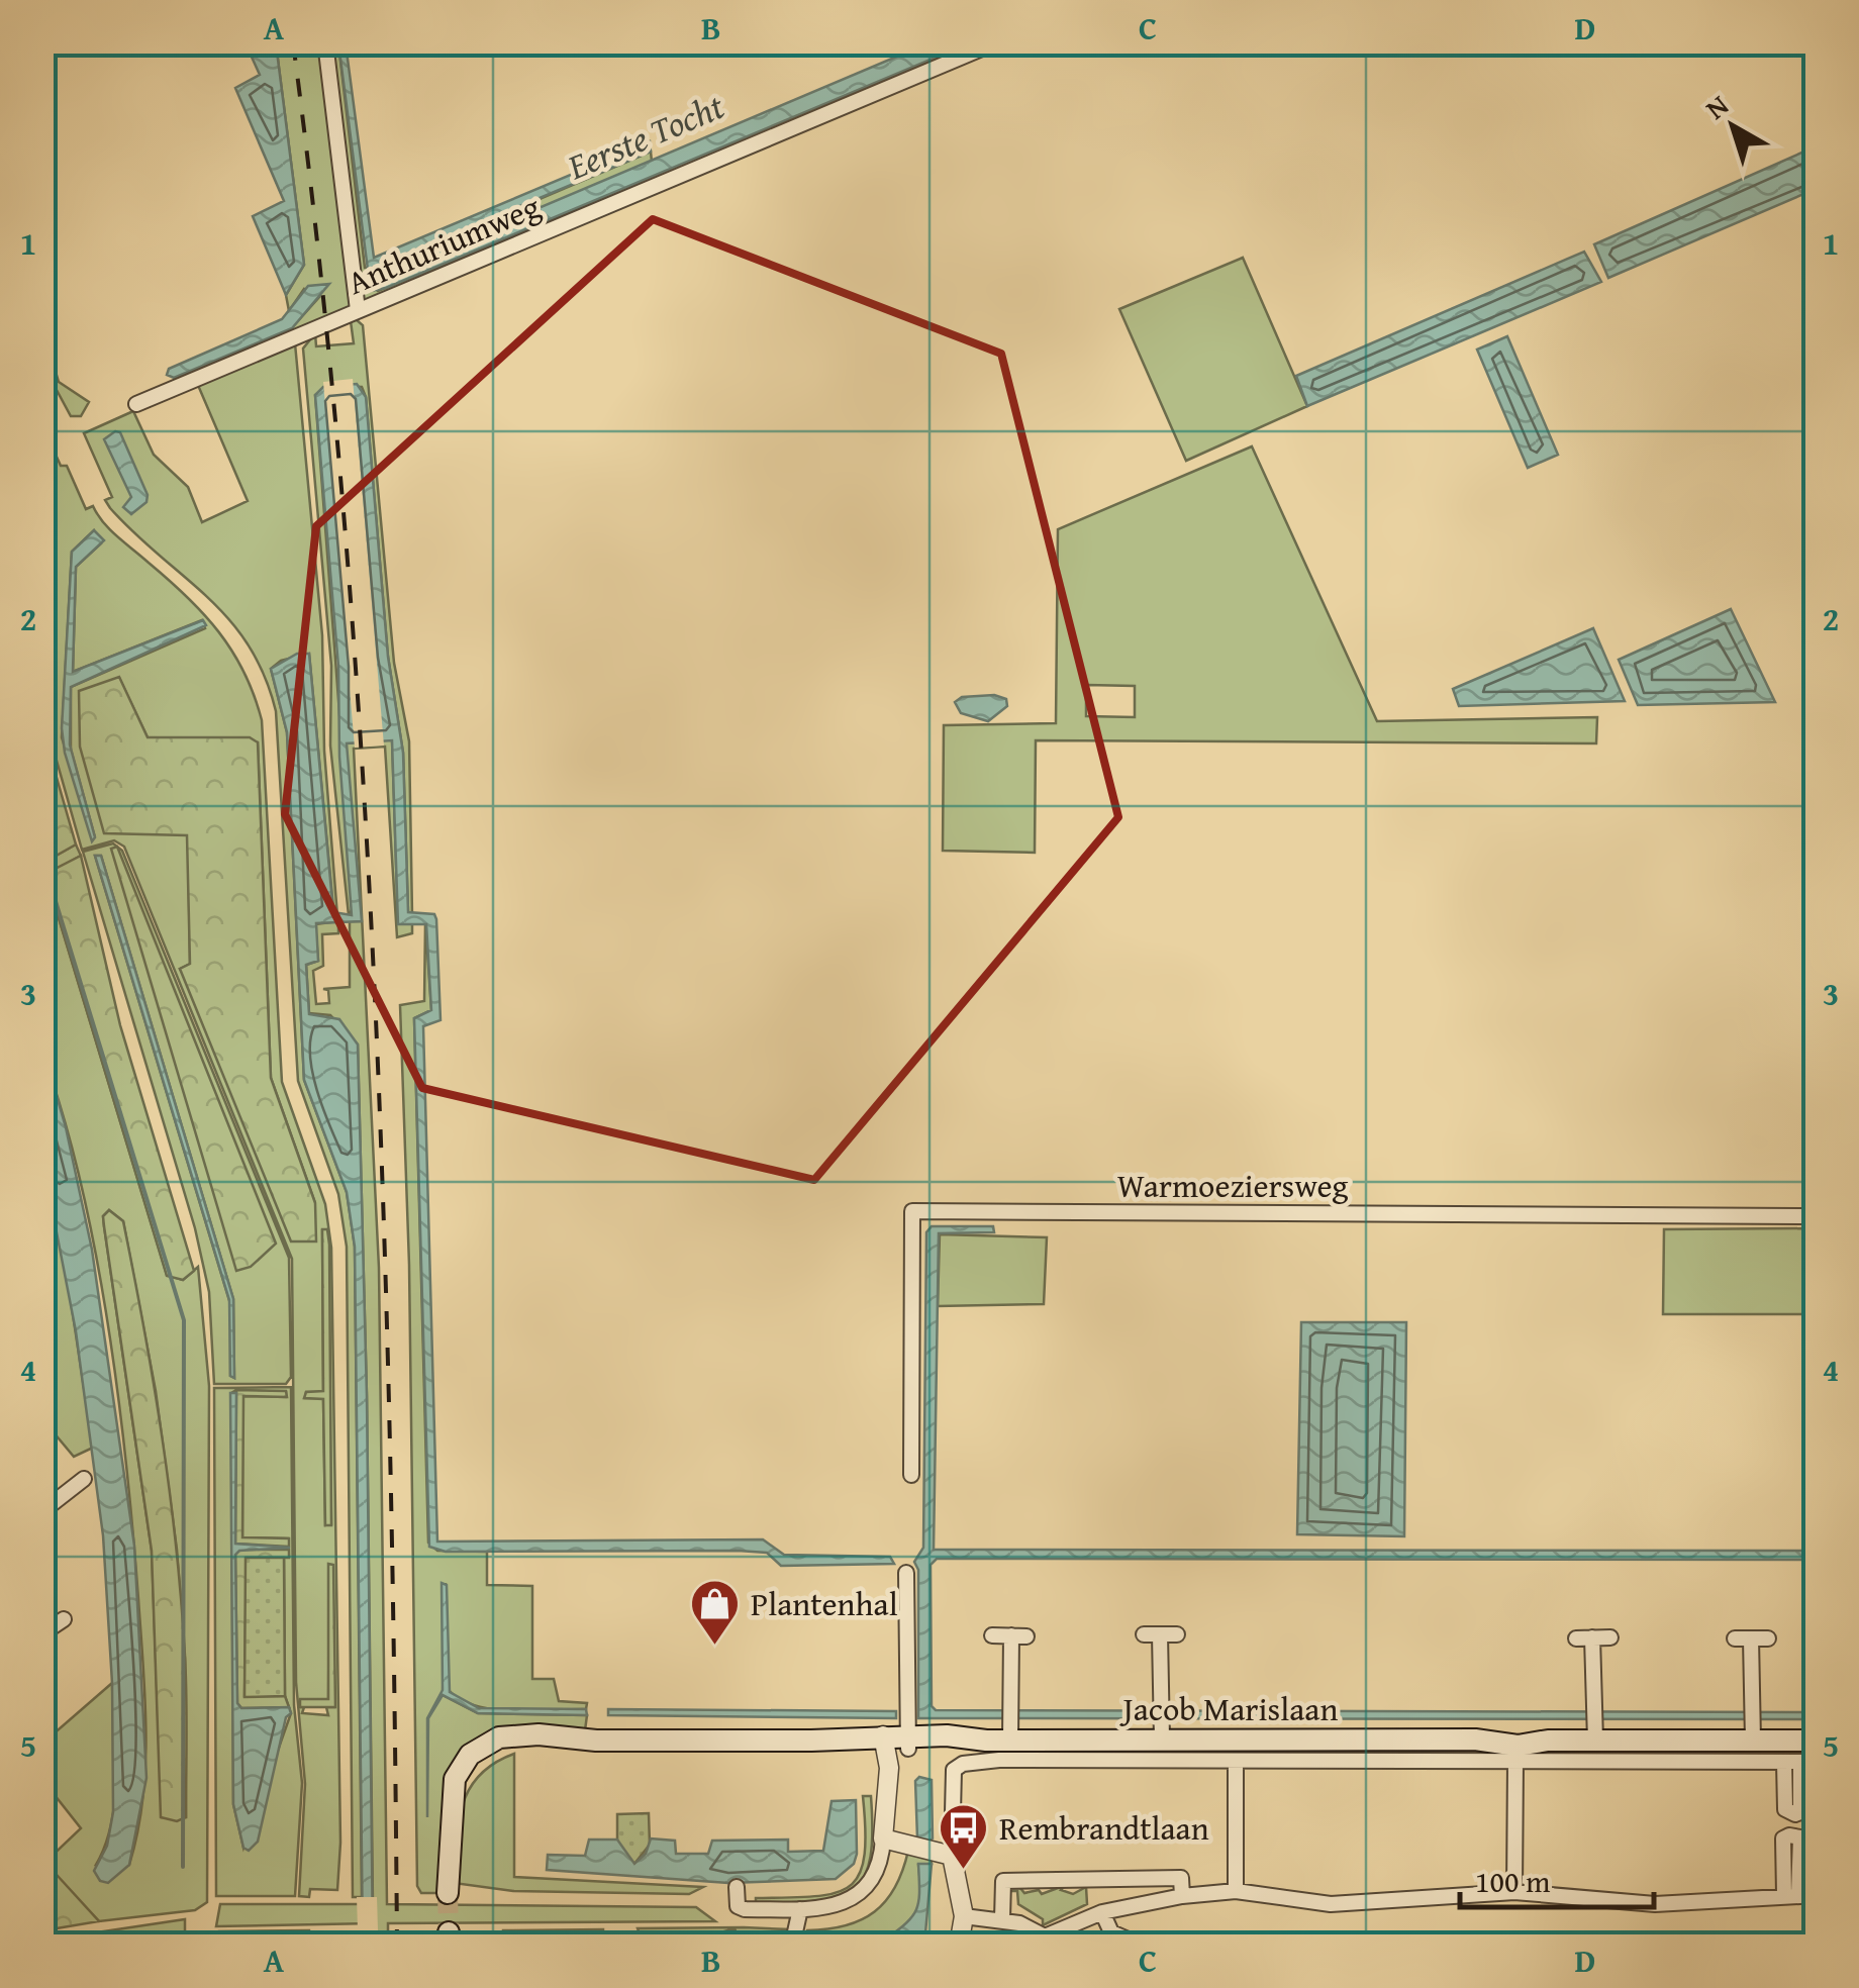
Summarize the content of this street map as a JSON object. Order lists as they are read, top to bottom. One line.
{"streets":{"main road":["Jacob Marislaan"],"street":["Anthuriumweg","Warmoeziersweg"]},"water":["Eerste Tocht"],"places":{"shop":["Plantenhal"],"bus stop":["Rembrandtlaan"]},"scale_bar":"100 m","north":"top left","grid":{"columns":["A","B","C","D"],"rows":["1","2","3","4","5"]}}
